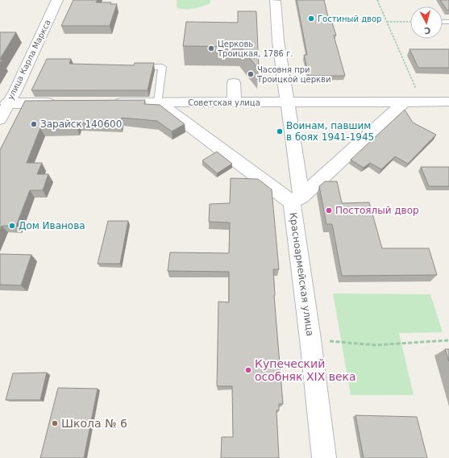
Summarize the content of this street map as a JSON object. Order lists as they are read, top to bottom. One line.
{"streets":{"street":["улица Карла Маркса","Советская улица","Красноармейская улица"]},"crossings":[["Советская улица","Красноармейская улица"]],"places":["Гостиный двор","Церковь Троицкая, 1786 г.","Часовня при Троицкой церкви","Зарайск 140600","Воинам, павшим в боях 1941-1945","Постоялый двор","Дом Иванова","Купеческий особняк XIX века","Школа № 6"],"north":"bottom"}
